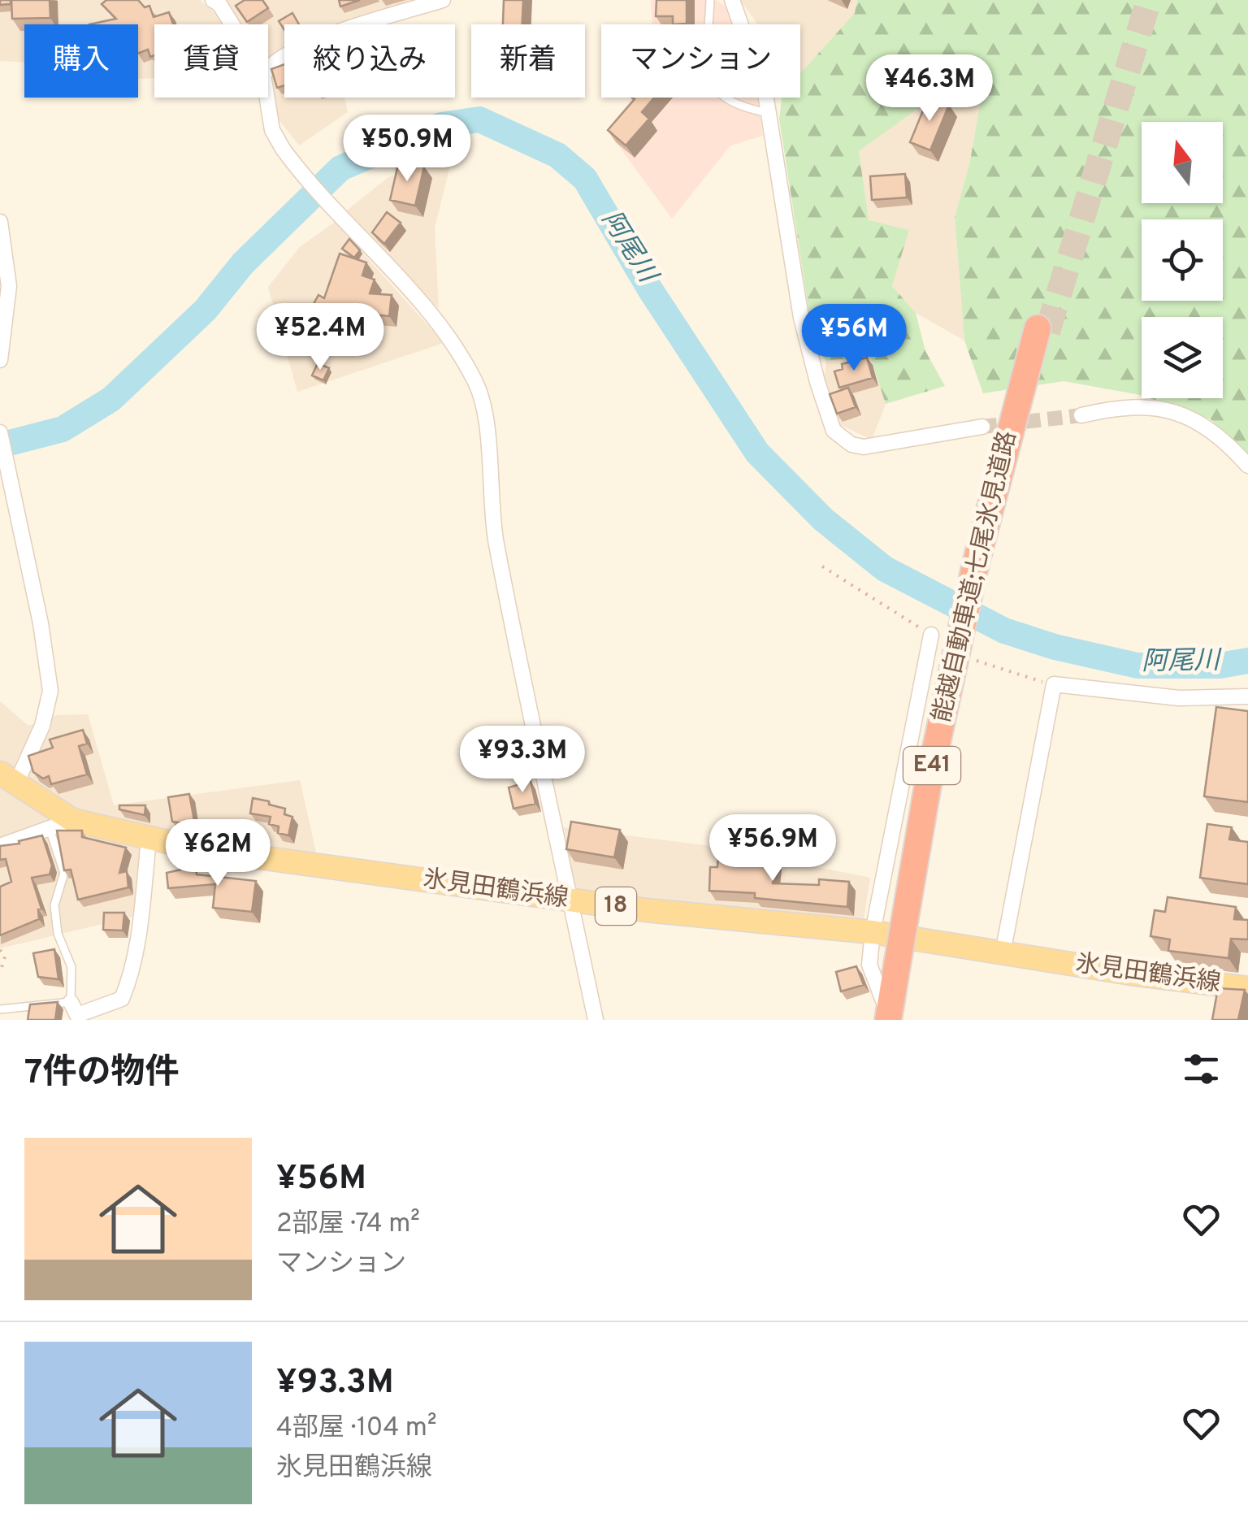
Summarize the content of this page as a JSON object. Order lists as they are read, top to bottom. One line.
{"streets":{"highway":["能越自動車道;七尾氷見道路","E41"],"main road":["氷見田鶴浜線","18"]},"water":["阿尾川"],"north":"top","page":{"chip":["購入","賃貸","絞り込み","新着","マンション"],"price":["¥46.3M","¥50.9M","¥52.4M","¥56M","¥93.3M","¥56.9M","¥62M"],"heading":"7件の物件","list":[{"name":"¥56M","note":"2部屋 · 74 m² · マンション"},{"name":"¥93.3M","note":"4部屋 · 104 m² · 氷見田鶴浜線"}]}}
